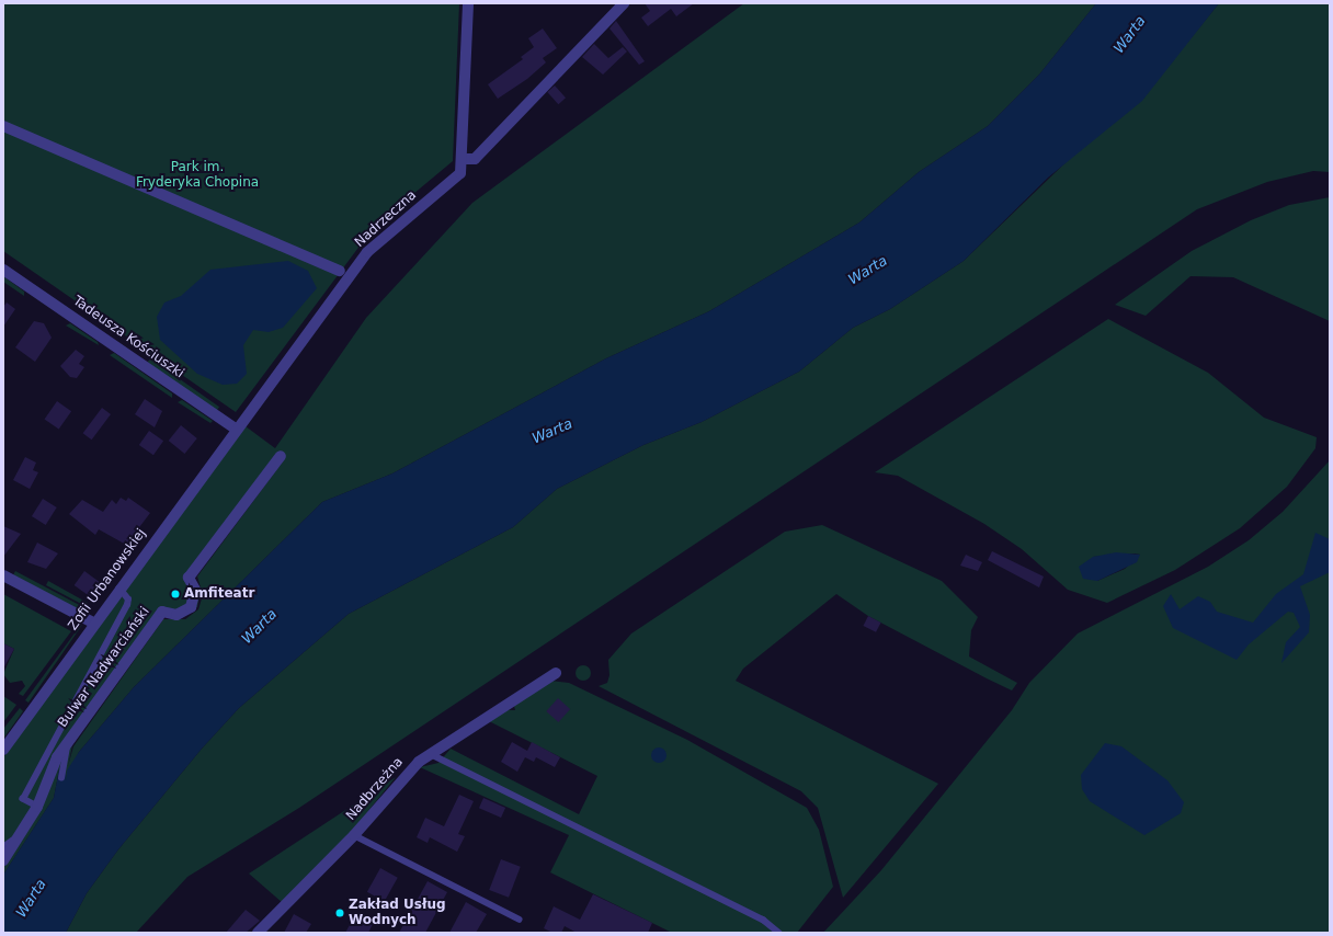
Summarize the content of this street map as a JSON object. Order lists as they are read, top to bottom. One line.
{"streets":{"street":["Nadrzeczna","Tadeusza Kościuszki","Zofii Urbanowskiej","Bulwar Nadwarciański","Nadbrzeżna"]},"crossings":[["Nadrzeczna","Tadeusza Kościuszki"],["Nadrzeczna","Zofii Urbanowskiej"],["Tadeusza Kościuszki","Zofii Urbanowskiej"]],"water":["Warta"],"parks":["Park im. Fryderyka Chopina"],"places":["Amfiteatr","Zakład Usług Wodnych"]}
